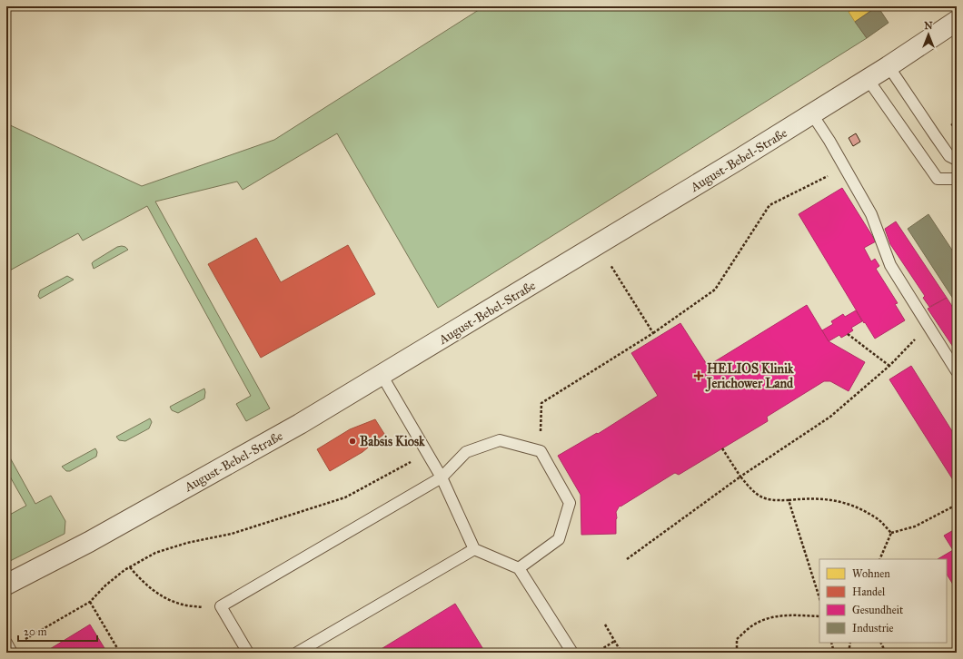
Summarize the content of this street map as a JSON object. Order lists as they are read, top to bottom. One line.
{"streets":{"street":["August-Bebel-Straße"]},"places":{"health":["HELIOS Klinik Jerichower Land"],"other":["Babsis Kiosk"]},"legend":["Wohnen","Handel","Gesundheit","Industrie"],"scale_bar":"20 m","north":"top"}
